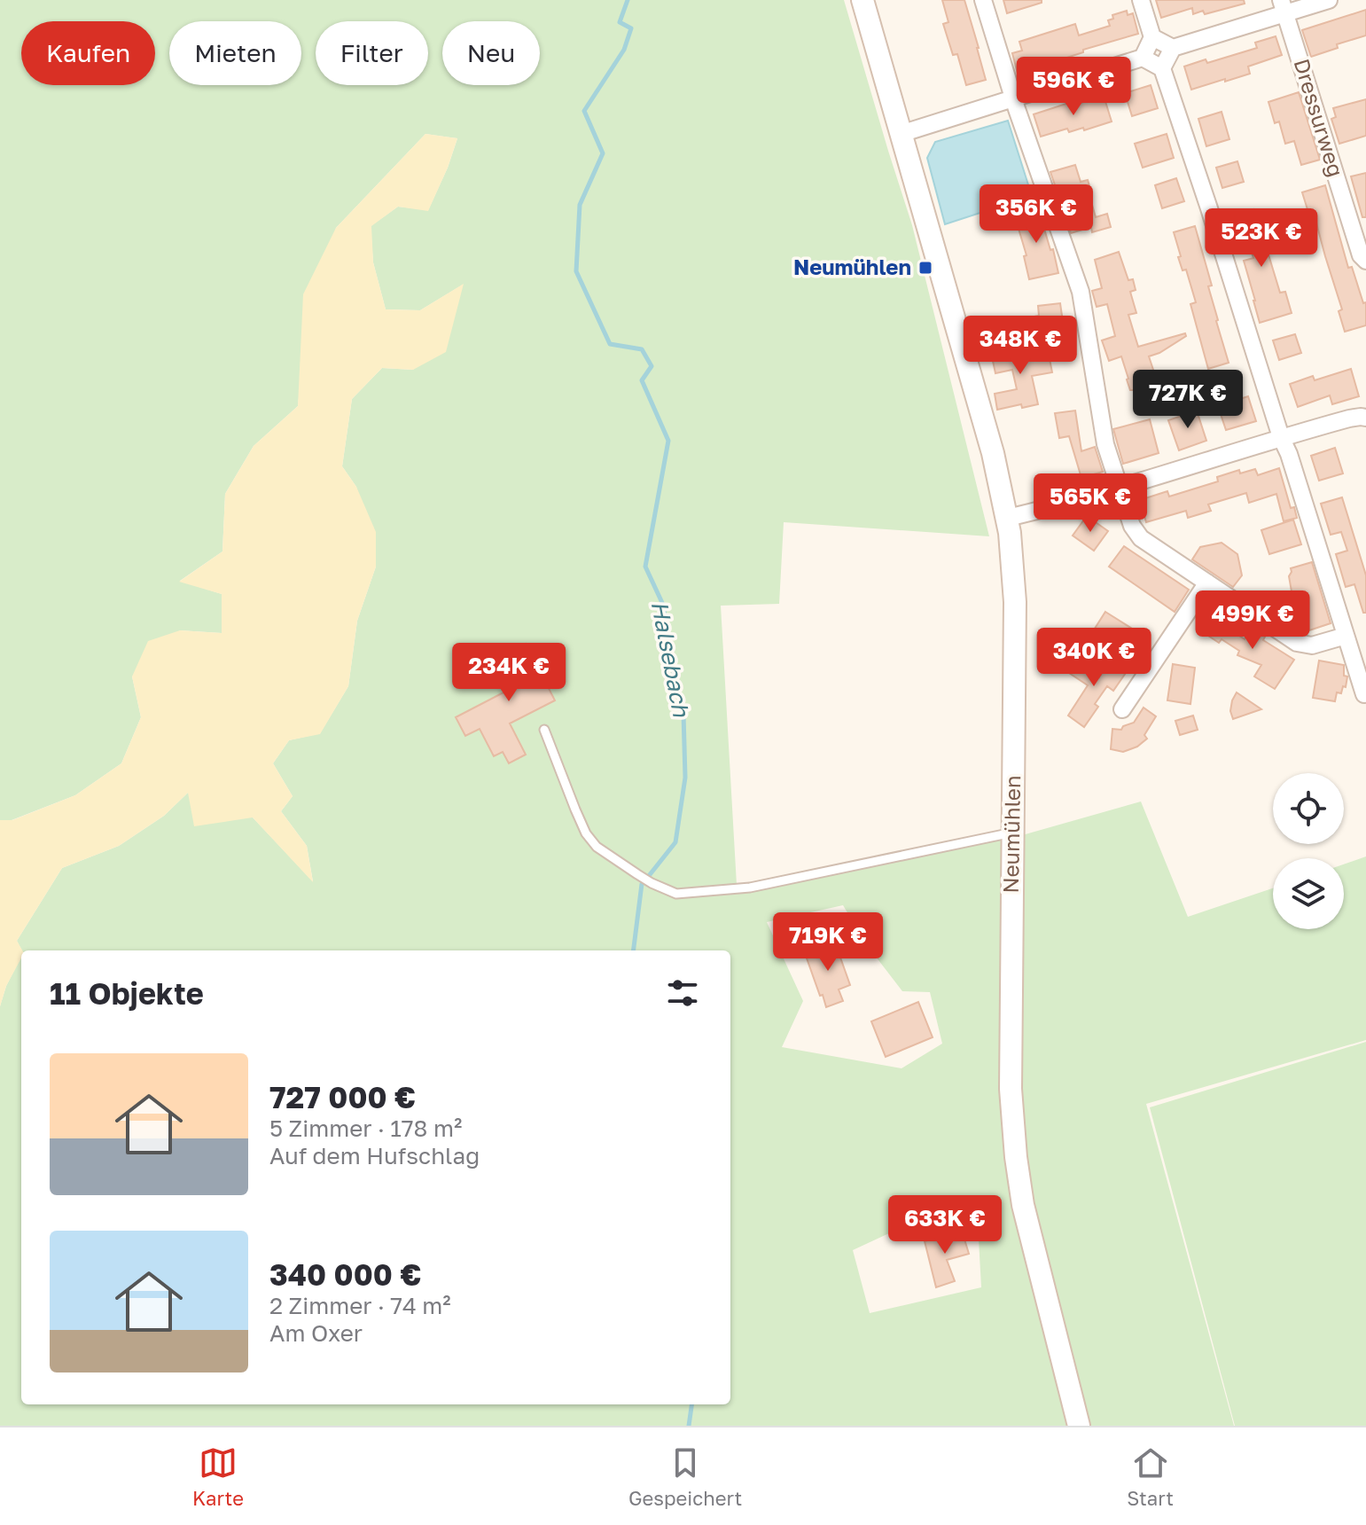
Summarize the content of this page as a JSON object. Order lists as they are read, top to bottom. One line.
{"streets":{"street":["Dressurweg","Neumühlen"]},"water":["Halsebach"],"places":{"transit":["Neumühlen"]},"page":{"chip":["Kaufen","Mieten","Filter","Neu"],"price":["596K €","356K €","523K €","348K €","727K €","565K €","499K €","340K €","234K €","719K €","633K €"],"heading":"11 Objekte","list":[{"name":"727 000 €","note":"5 Zimmer · 178 m² · Auf dem Hufschlag"},{"name":"340 000 €","note":"2 Zimmer · 74 m² · Am Oxer"}],"tabs":["Karte","Gespeichert","Start"]}}
